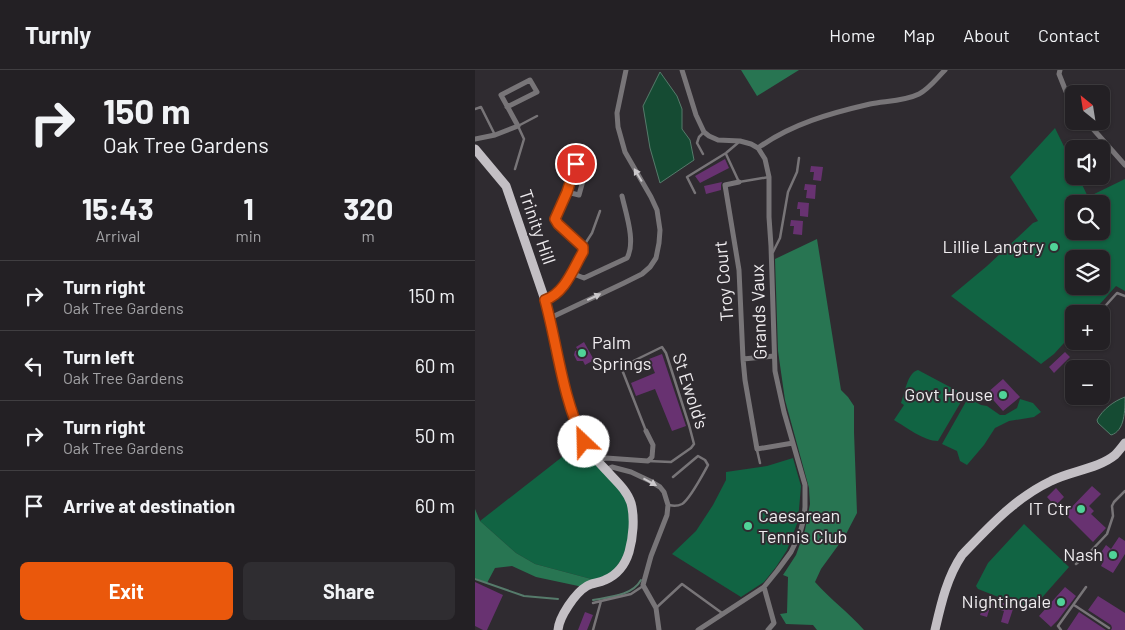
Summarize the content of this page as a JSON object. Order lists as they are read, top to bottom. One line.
{"streets":{"main road":["Trinity Hill"],"street":["Troy Court","Grands Vaux"],"lane":["St Ewold's"]},"places":["Lillie Langtry","Palm Springs","Govt House","IT Ctr","Caesarean Tennis Club","Nash","Nightingale"],"north":"top left","page":{"header":"Turnly","nav":["Home","Map","About","Contact"],"turn":["150 m","Oak Tree Gardens"],"map_buttons":["+","−"],"eta":["15:43","Arrival","1","min","320","m"],"list":[{"name":"Turn right","note":"Oak Tree Gardens","value":"150 m"},{"name":"Turn left","note":"Oak Tree Gardens","value":"60 m"},{"name":"Turn right","note":"Oak Tree Gardens","value":"50 m"},{"name":"Arrive at destination","value":"60 m"}],"buttons":["Exit","Share"]}}
